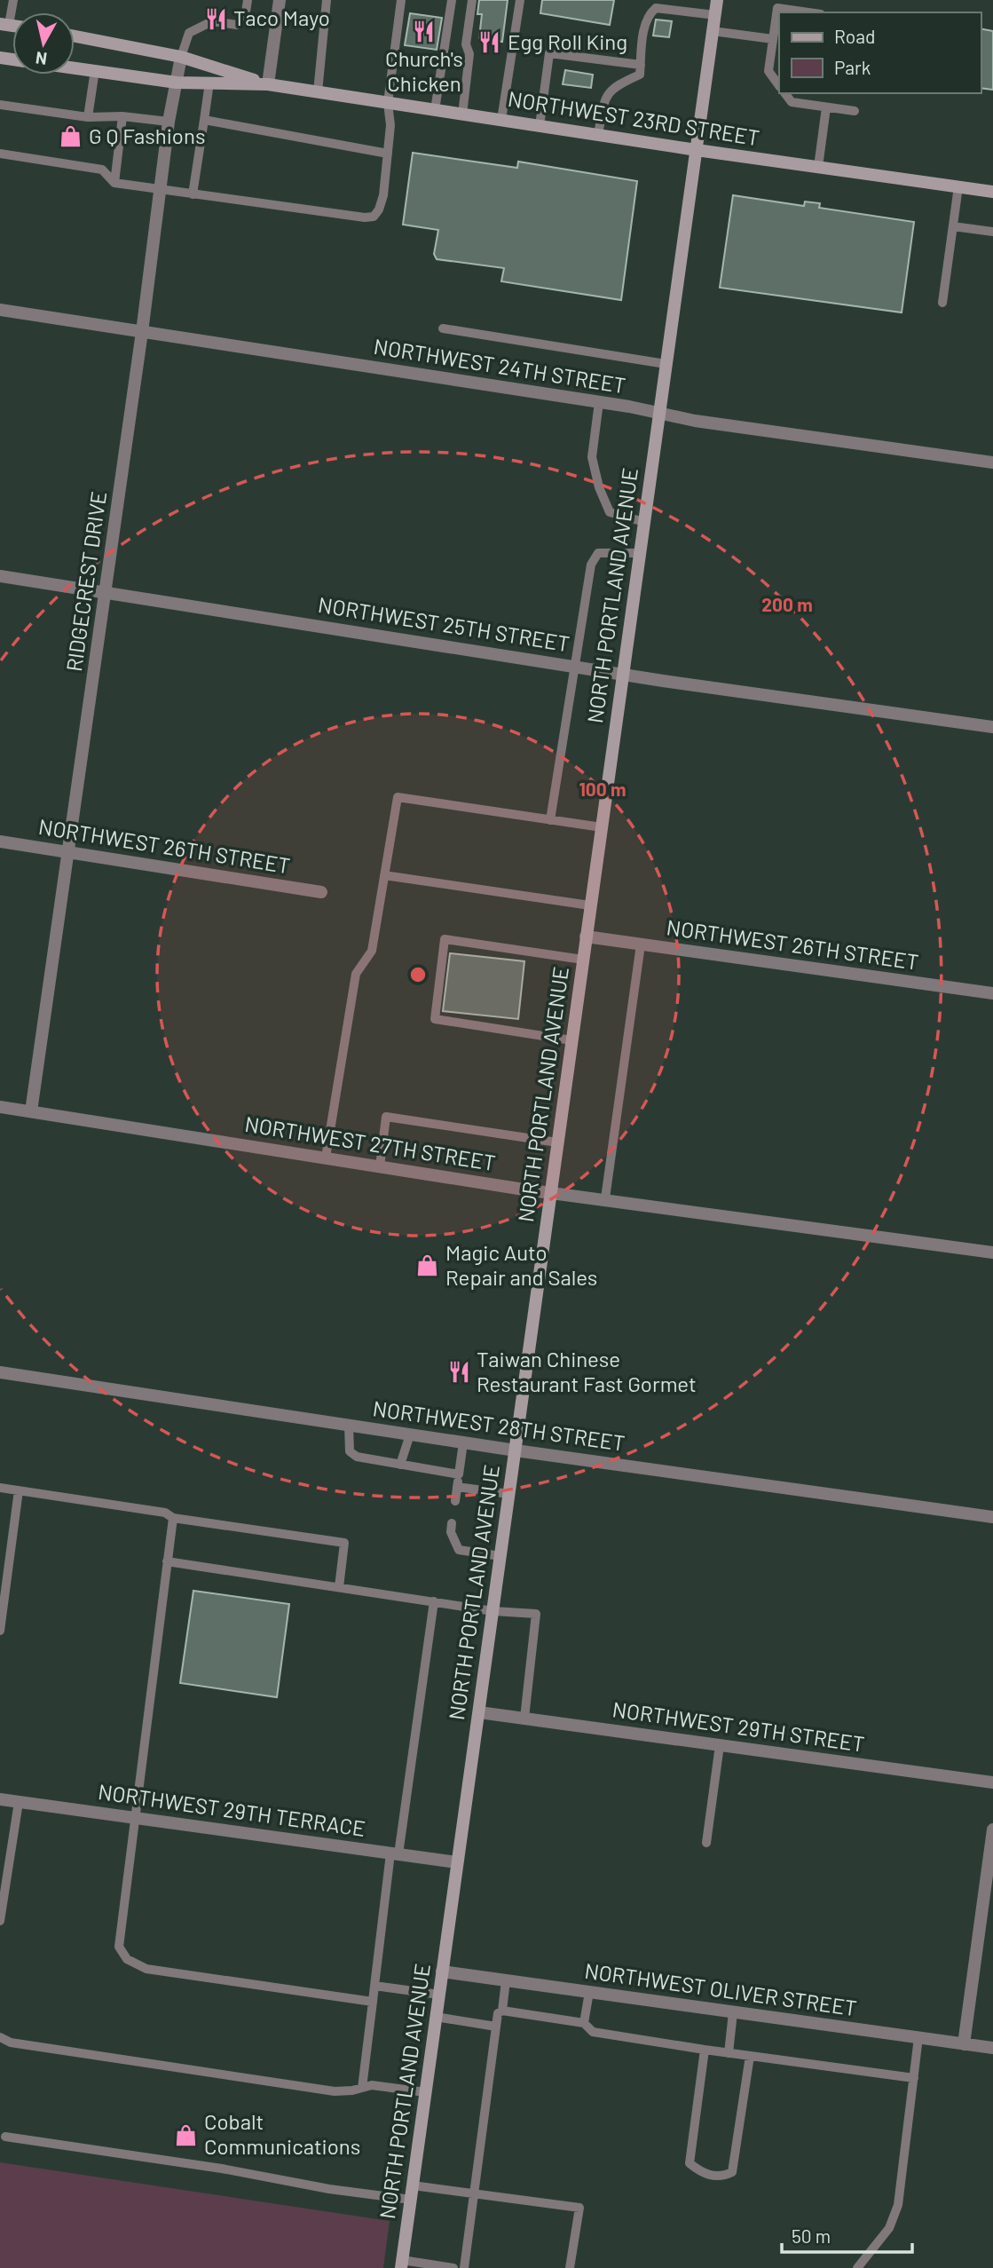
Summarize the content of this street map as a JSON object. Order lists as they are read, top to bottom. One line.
{"streets":{"main road":["NORTHWEST 23RD STREET","NORTH PORTLAND AVENUE"],"street":["NORTHWEST 24TH STREET","RIDGECREST DRIVE","NORTHWEST 25TH STREET","NORTHWEST 26TH STREET","NORTHWEST 27TH STREET","NORTHWEST 28TH STREET","NORTHWEST 29TH STREET","NORTHWEST 29TH TERRACE","NORTHWEST OLIVER STREET"]},"crossings":[["NORTHWEST 23RD STREET","RIDGECREST DRIVE"],["NORTHWEST 23RD STREET","NORTH PORTLAND AVENUE"],["NORTHWEST 24TH STREET","RIDGECREST DRIVE"],["NORTHWEST 24TH STREET","NORTH PORTLAND AVENUE"],["RIDGECREST DRIVE","NORTHWEST 25TH STREET"],["RIDGECREST DRIVE","NORTHWEST 26TH STREET"],["RIDGECREST DRIVE","NORTHWEST 27TH STREET"],["NORTH PORTLAND AVENUE","NORTHWEST 25TH STREET"],["NORTH PORTLAND AVENUE","NORTHWEST 26TH STREET"],["NORTH PORTLAND AVENUE","NORTHWEST 27TH STREET"],["NORTH PORTLAND AVENUE","NORTHWEST 28TH STREET"],["NORTH PORTLAND AVENUE","NORTHWEST 29TH STREET"],["NORTH PORTLAND AVENUE","NORTHWEST 29TH TERRACE"],["NORTH PORTLAND AVENUE","NORTHWEST OLIVER STREET"]],"places":{"restaurant":["Taco Mayo","Church's Chicken","Egg Roll King","Taiwan Chinese Restaurant Fast Gormet"],"shop":["G Q Fashions","Magic Auto Repair and Sales","Cobalt Communications"]},"legend":["Road","Park"],"scale_bar":"50 m","north":"bottom","rings":["200 m","100 m"]}
